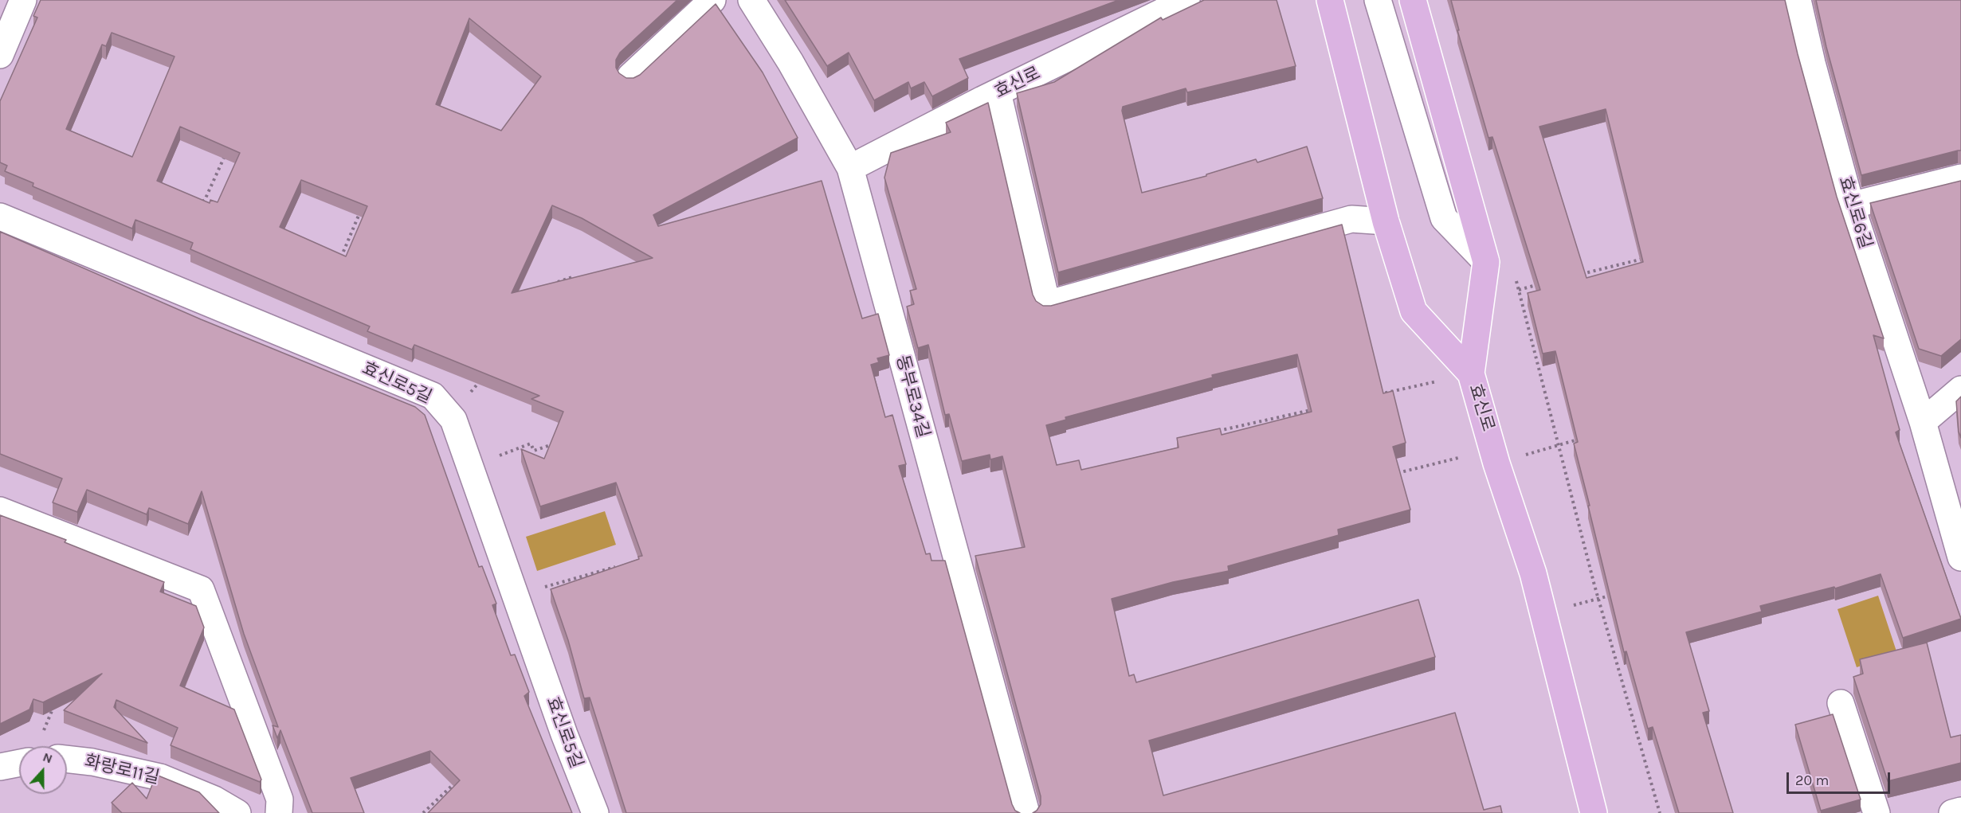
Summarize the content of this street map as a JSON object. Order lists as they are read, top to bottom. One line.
{"streets":{"main road":["효신로"],"street":["효신로6길","효신로5길","동부로34길","화랑로11길"]},"crossings":[["효신로","동부로34길"]],"scale_bar":"20 m","north":"top"}
